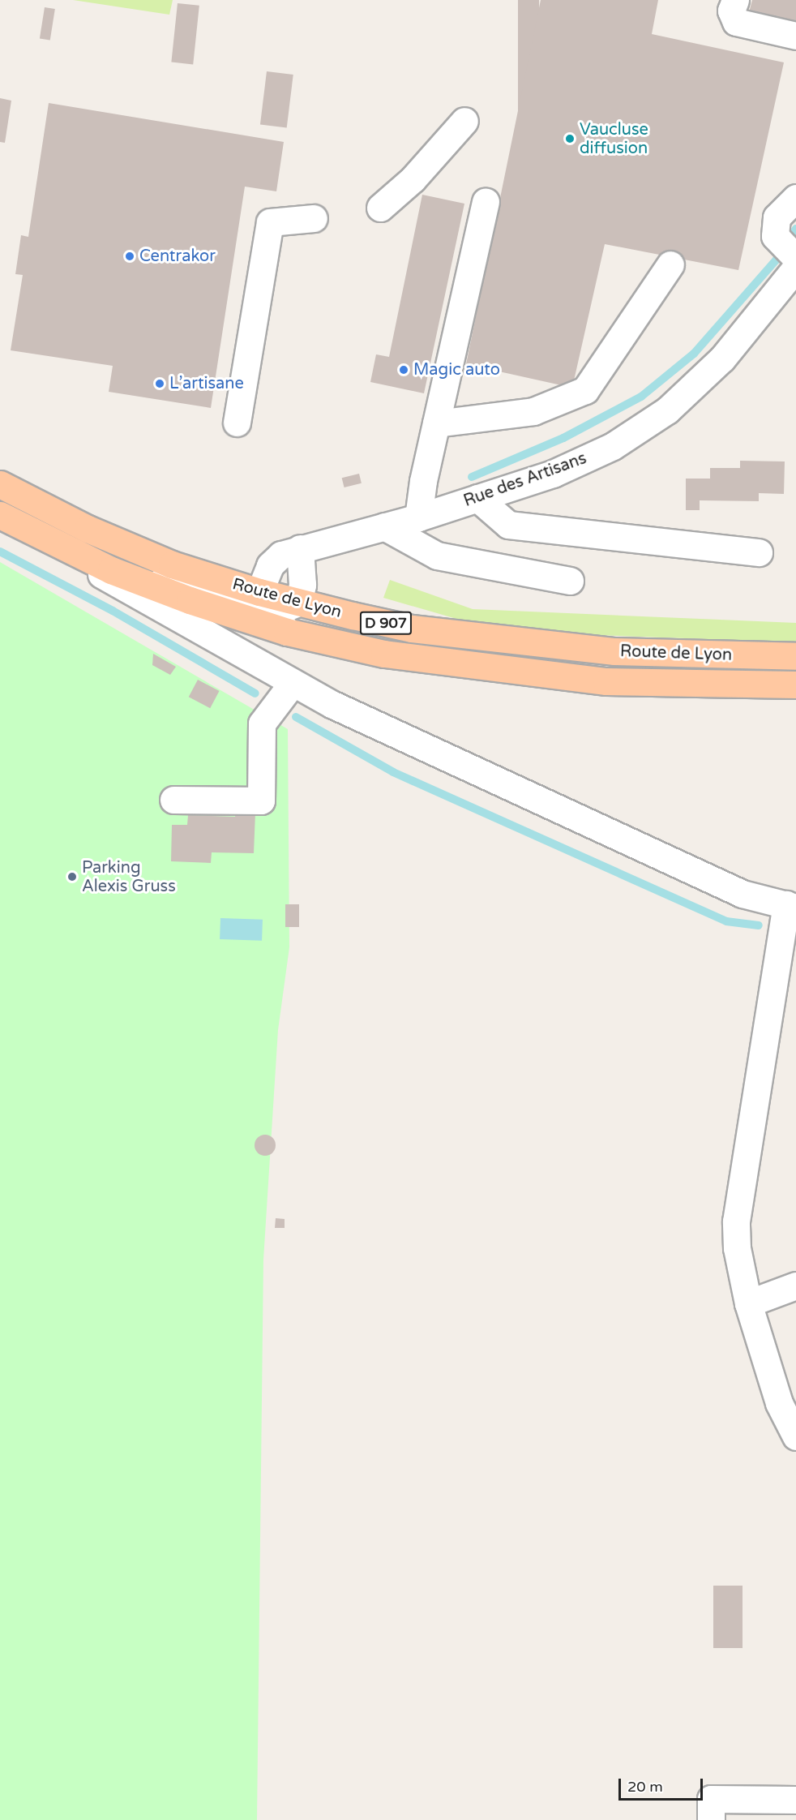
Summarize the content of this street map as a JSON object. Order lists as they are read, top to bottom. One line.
{"streets":{"main road":["Route de Lyon","D 907"],"street":["Rue des Artisans"]},"crossings":[["Rue des Artisans","Route de Lyon"]],"places":["Vaucluse diffusion","Centrakor","Magic auto","L’artisane","Parking Alexis Gruss"],"scale_bar":"20 m"}
